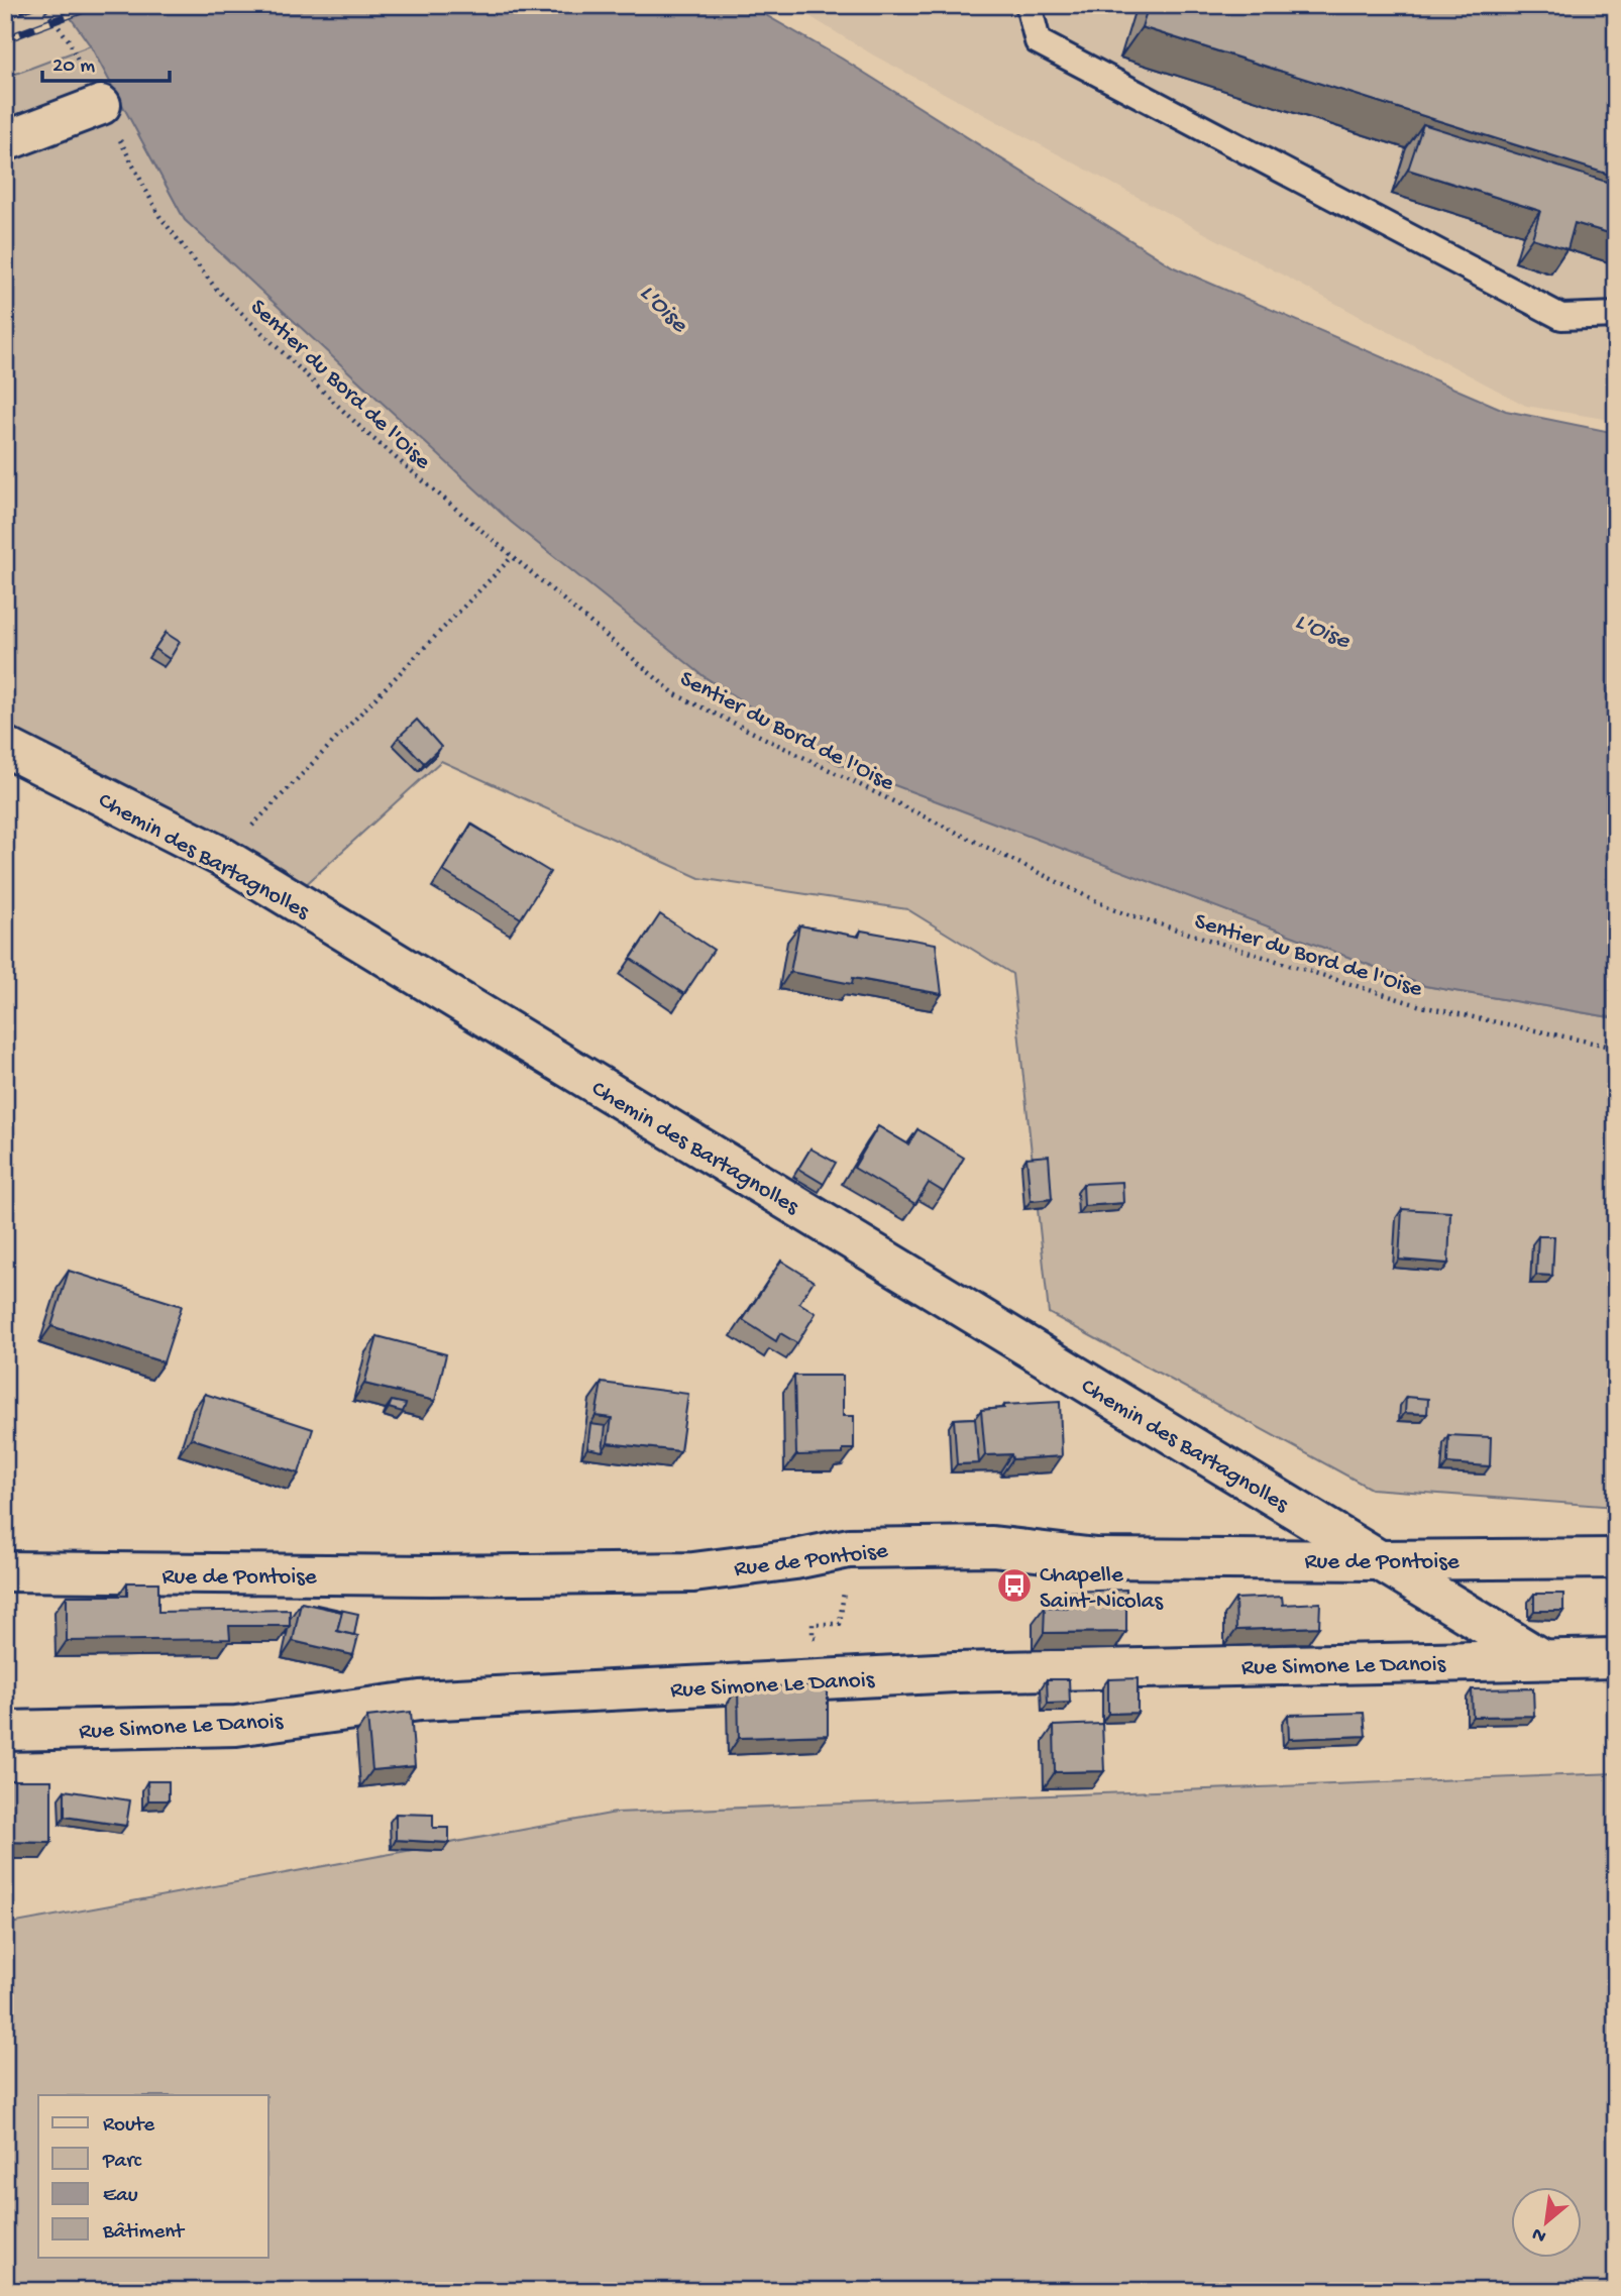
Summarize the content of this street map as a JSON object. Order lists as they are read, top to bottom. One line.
{"streets":{"street":["Chemin des Bartagnolles","Rue de Pontoise","Rue Simone Le Danois"],"path":["Sentier du Bord de l'Oise"]},"crossings":[["Chemin des Bartagnolles","Rue de Pontoise"],["Chemin des Bartagnolles","Rue Simone Le Danois"]],"water":["L'Oise"],"places":{"bus stop":["Chapelle Saint-Nicolas"]},"legend":["Route","Parc","Eau","Bâtiment"],"scale_bar":"20 m","north":"bottom left"}
